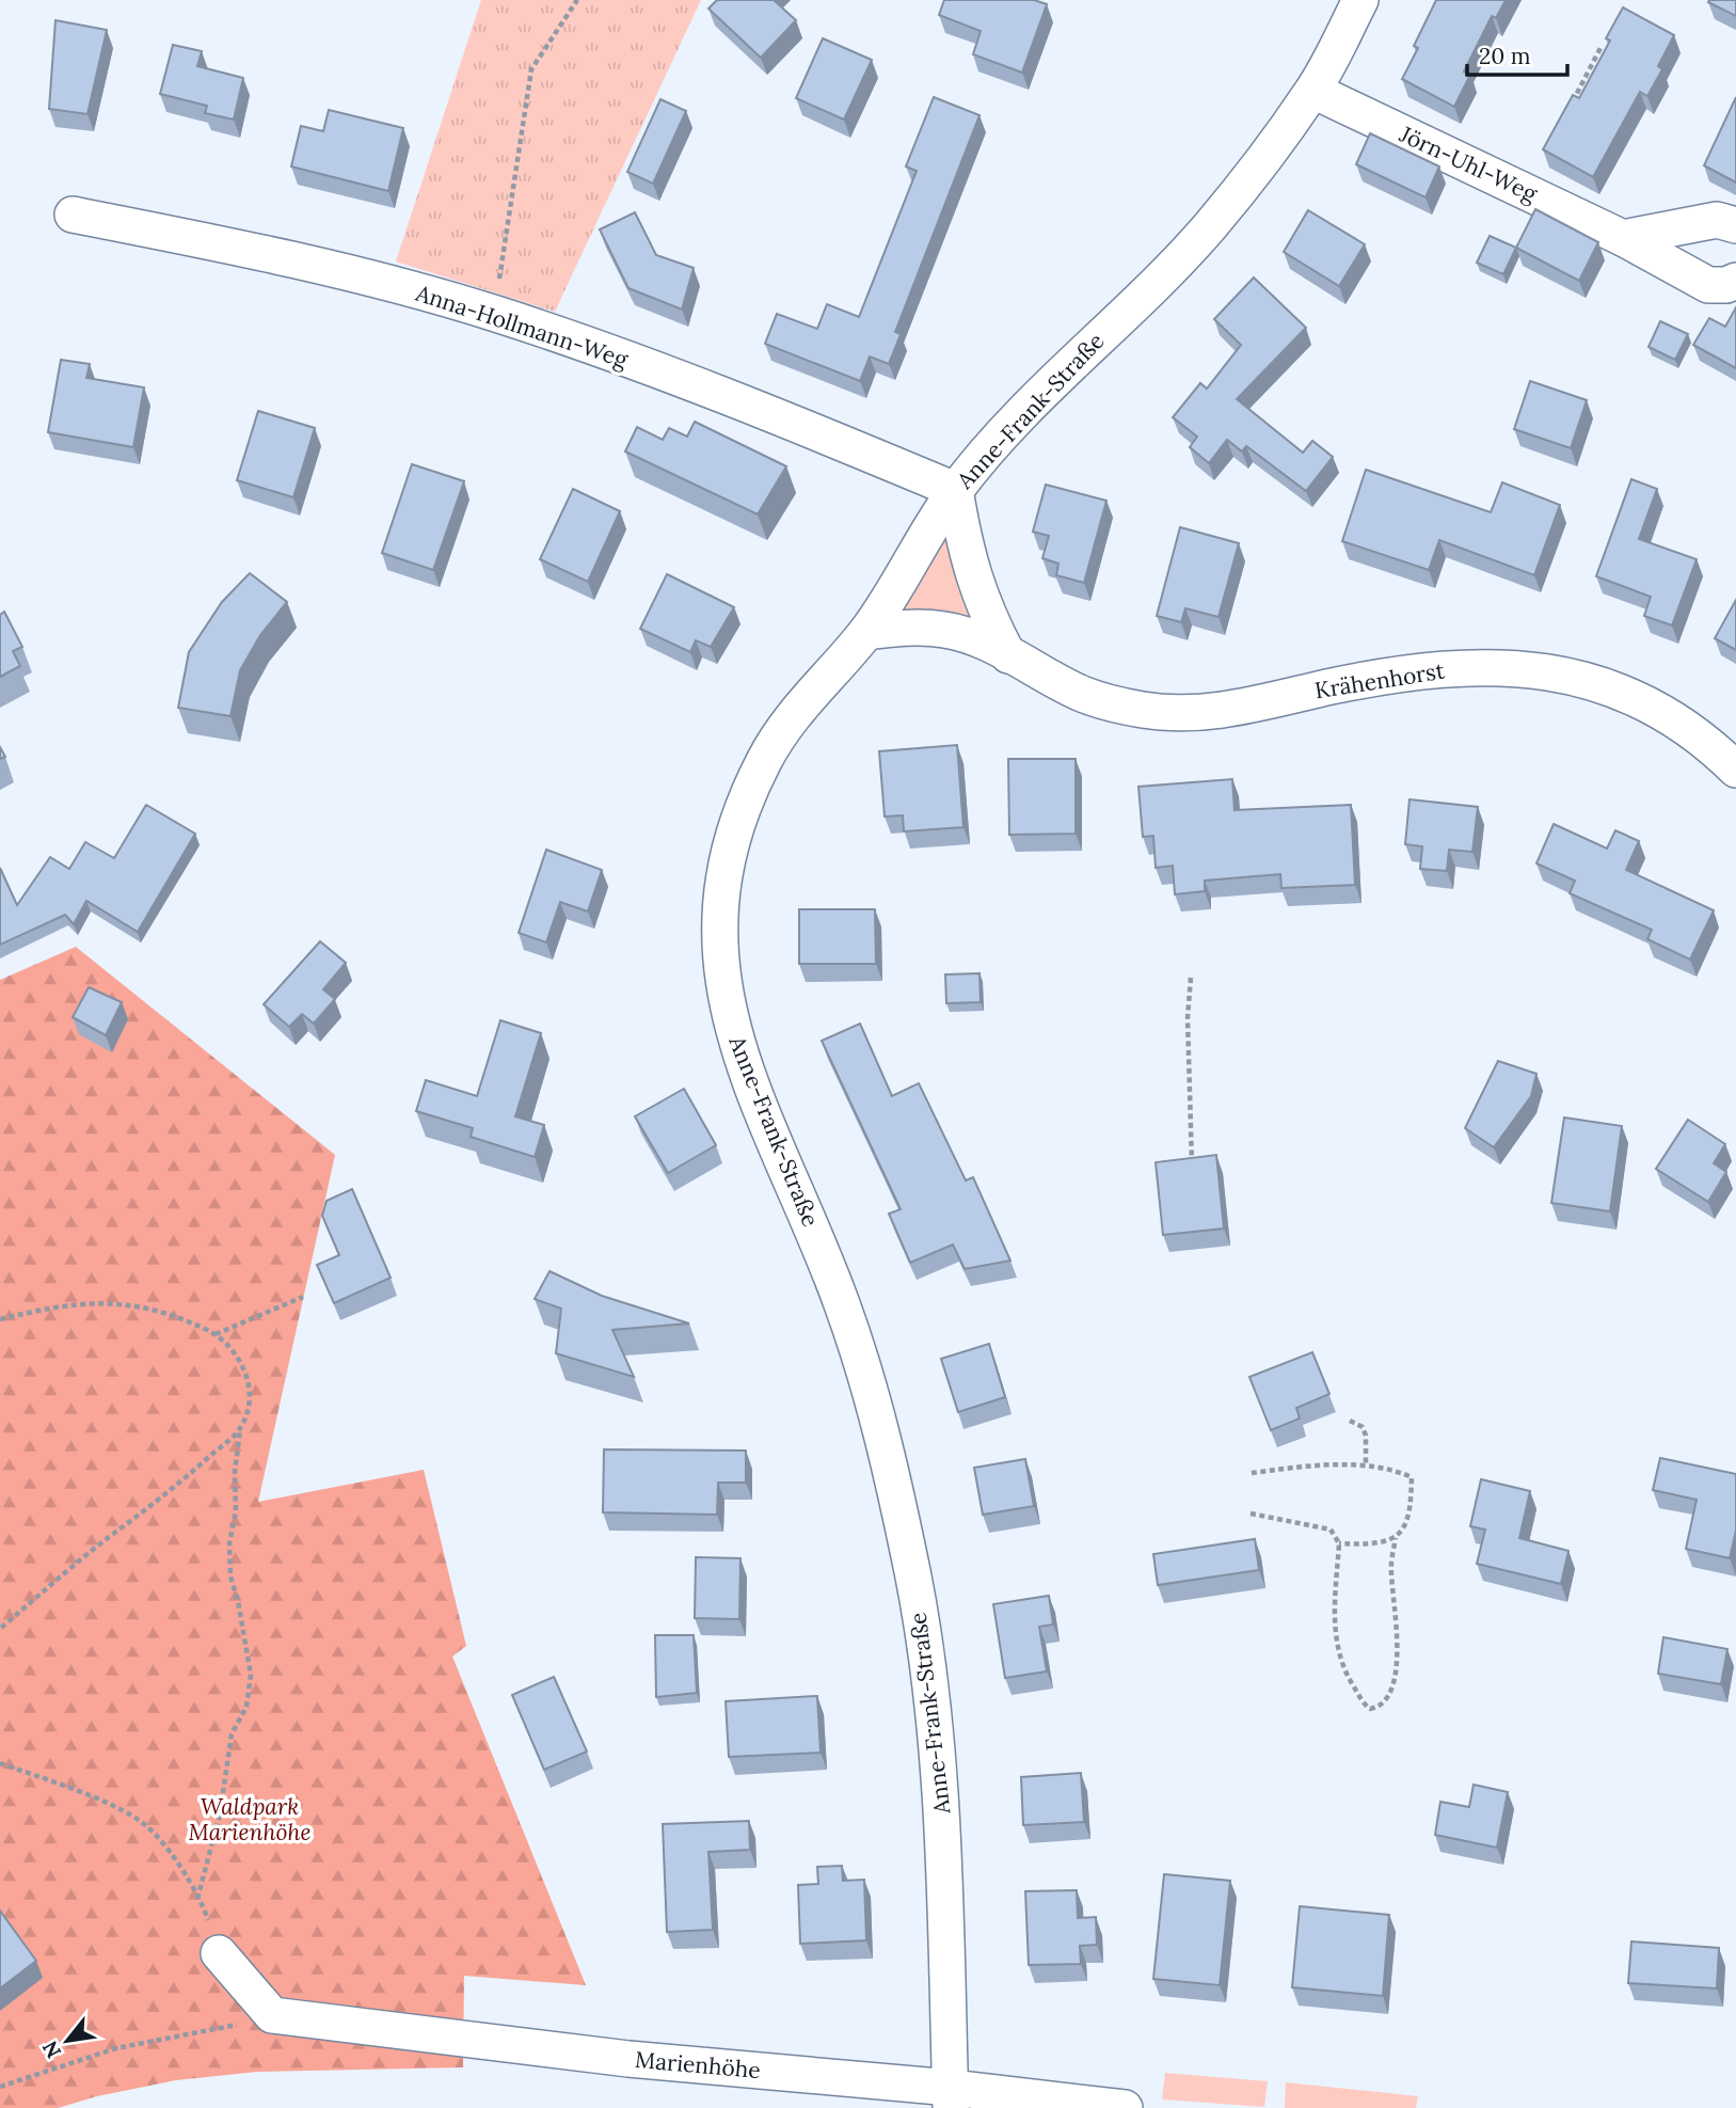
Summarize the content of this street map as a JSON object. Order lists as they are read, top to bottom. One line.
{"streets":{"street":["Jörn-Uhl-Weg","Anna-Hollmann-Weg","Anne-Frank-Straße","Krähenhorst","Marienhöhe"]},"crossings":[["Jörn-Uhl-Weg","Anne-Frank-Straße"],["Anna-Hollmann-Weg","Anne-Frank-Straße"],["Anne-Frank-Straße","Krähenhorst"],["Anne-Frank-Straße","Marienhöhe"]],"parks":["Waldpark Marienhöhe"],"scale_bar":"20 m","north":"bottom left"}
